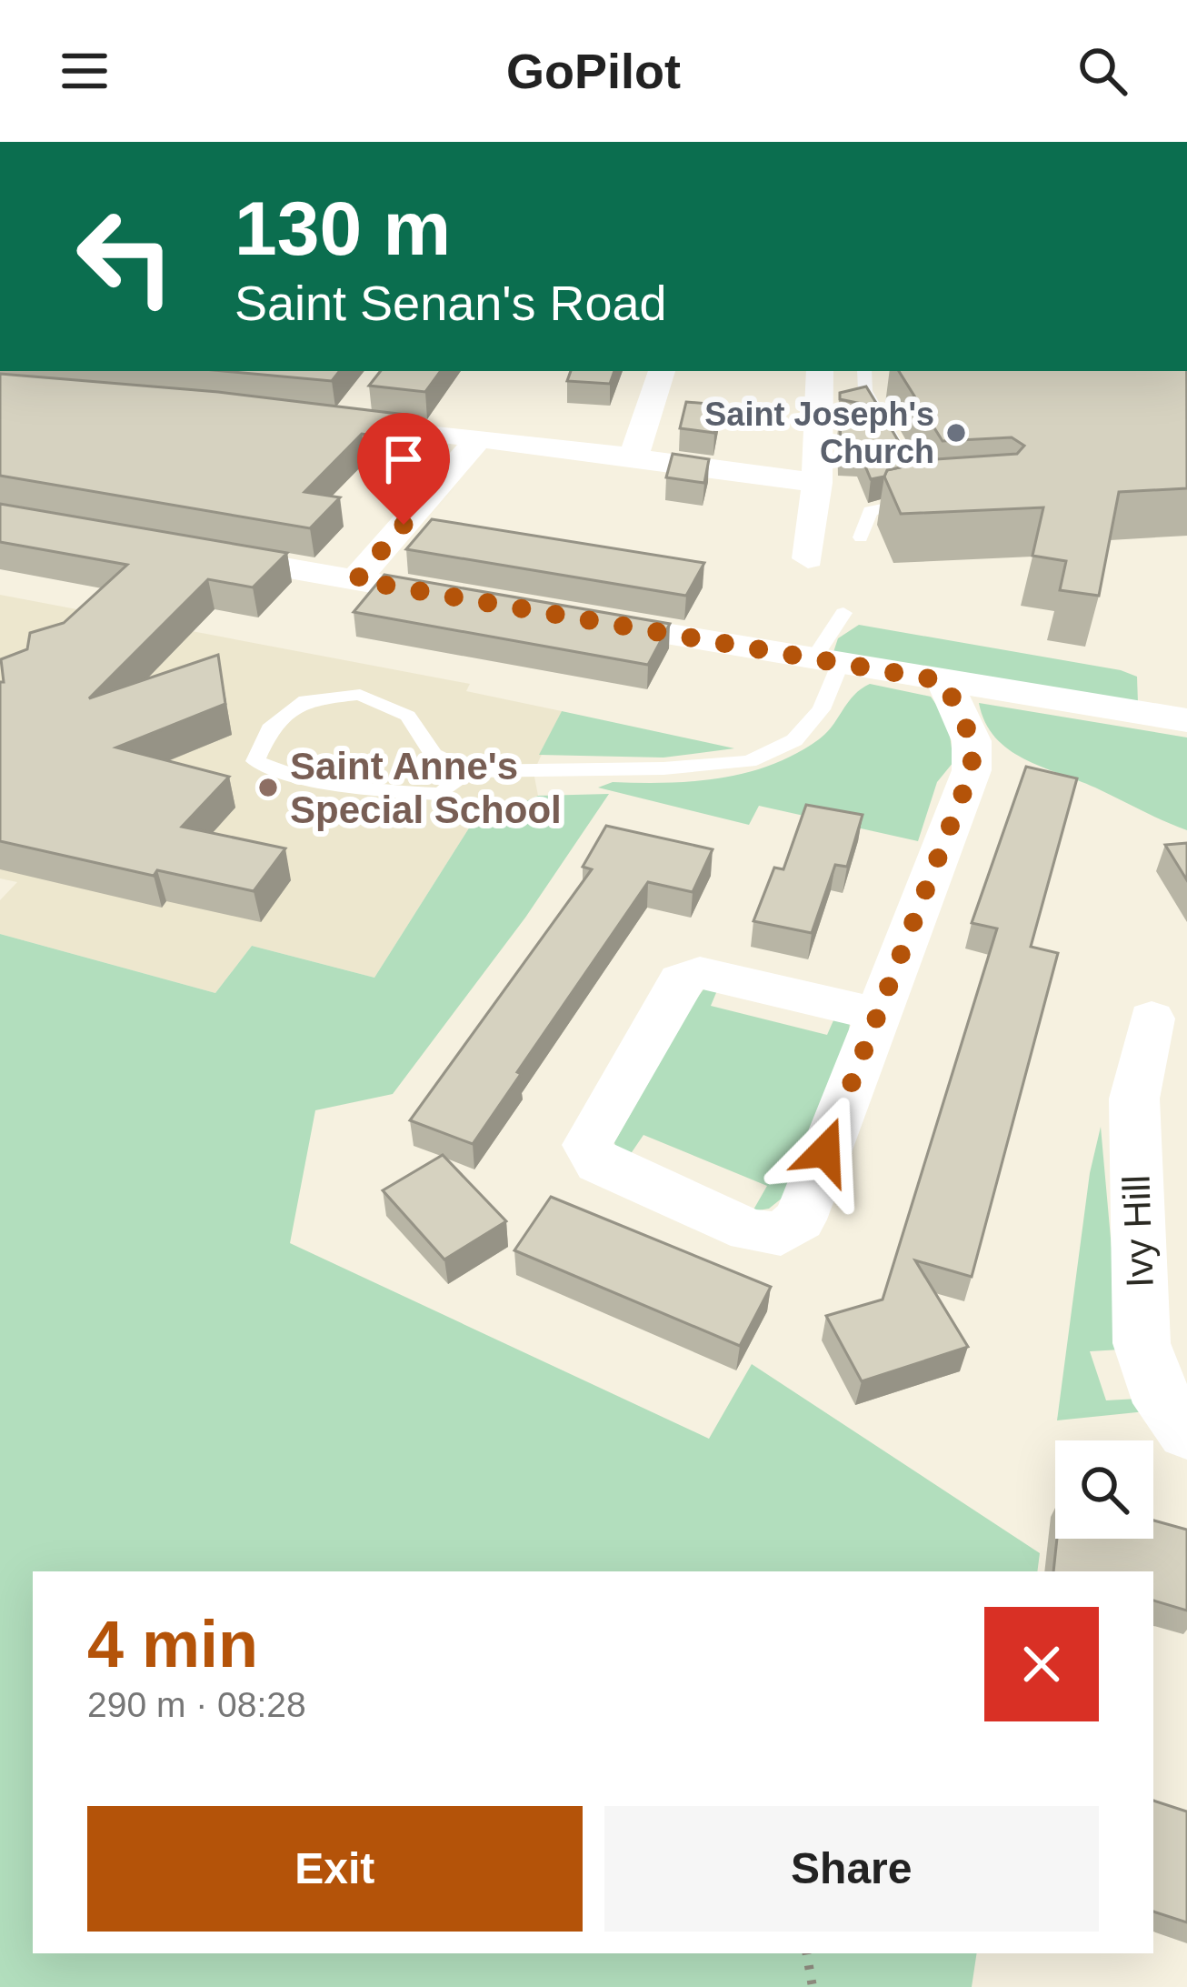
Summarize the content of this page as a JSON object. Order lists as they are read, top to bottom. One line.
{"streets":{"street":["Ivy Hill"]},"places":["Saint Joseph's Church","Saint Anne's Special School"],"page":{"header":"GoPilot","turn":["130 m","Saint Senan's Road"],"heading":["4 min","290 m · 08:28"],"buttons":["Exit","Share"]}}
